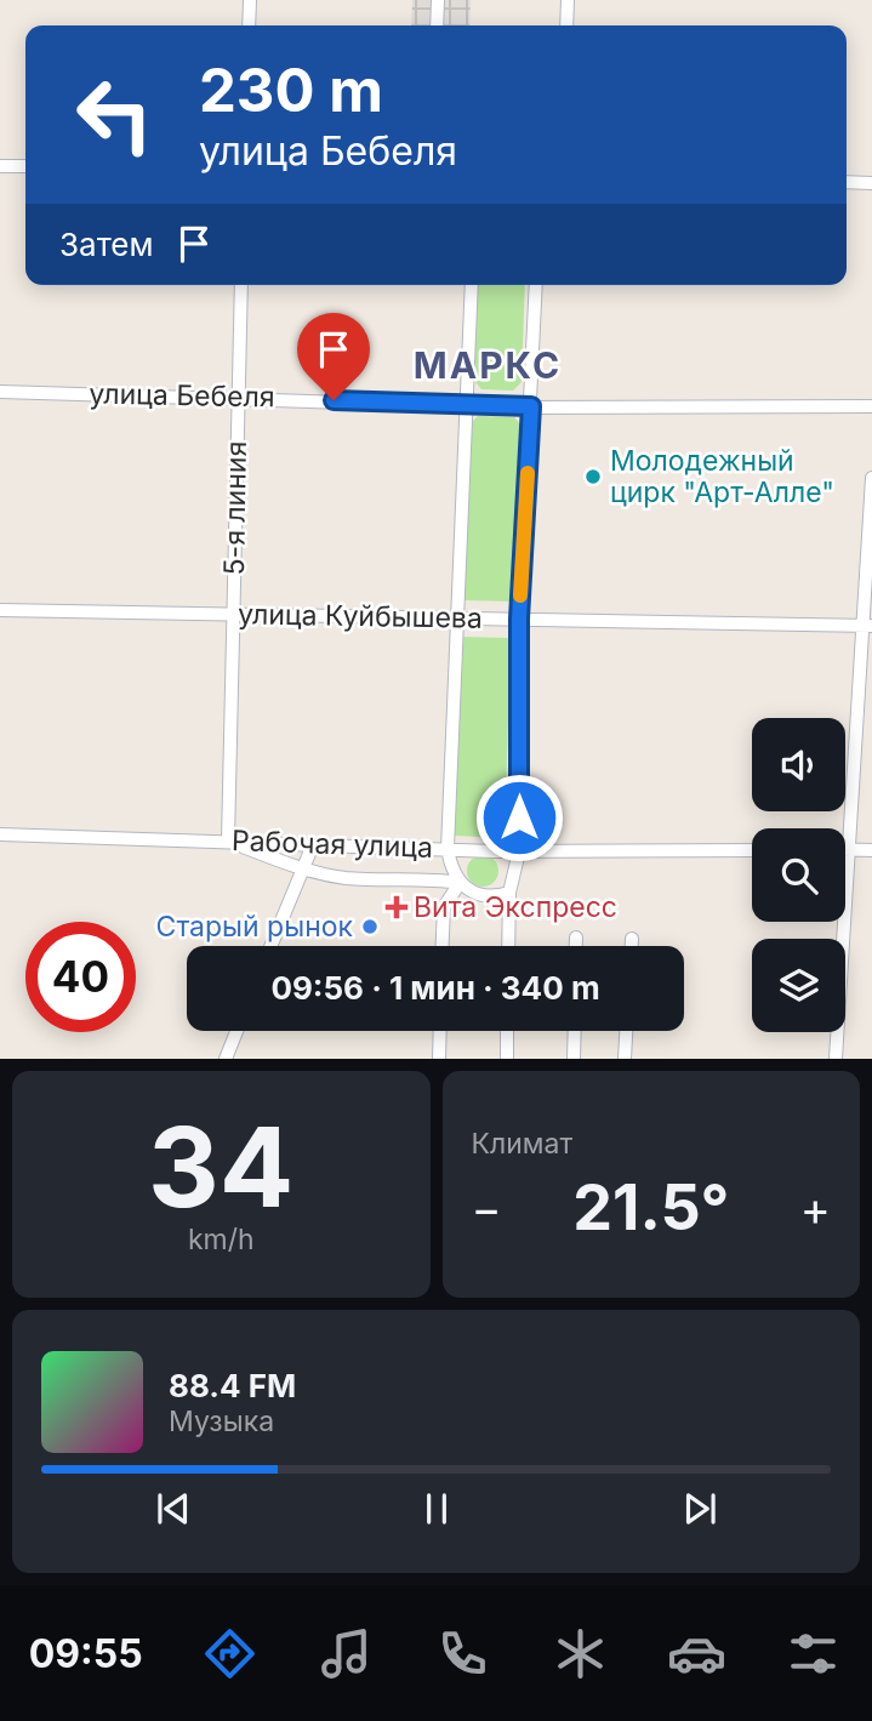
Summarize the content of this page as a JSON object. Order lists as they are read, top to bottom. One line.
{"streets":{"street":["улица Бебеля","5-я линия","улица Куйбышева","Рабочая улица"]},"crossings":[["улица Бебеля","5-я линия"],["5-я линия","улица Куйбышева"],["5-я линия","Рабочая улица"]],"districts":["МАРКС"],"places":{"other":["Молодежный цирк \"Арт-Алле\"","Старый рынок"],"health":["Вита Экспресс"]},"page":{"turn":["230 m","улица Бебеля"],"then":"Затем","limit":"40","trip":"09:56 · 1 мин · 340 m","tile":[["34","km/h"],"Климат"],"heat":["−","21.5°","+"],"song":["88.4 FM","Музыка"],"tabs":"09:55"}}
